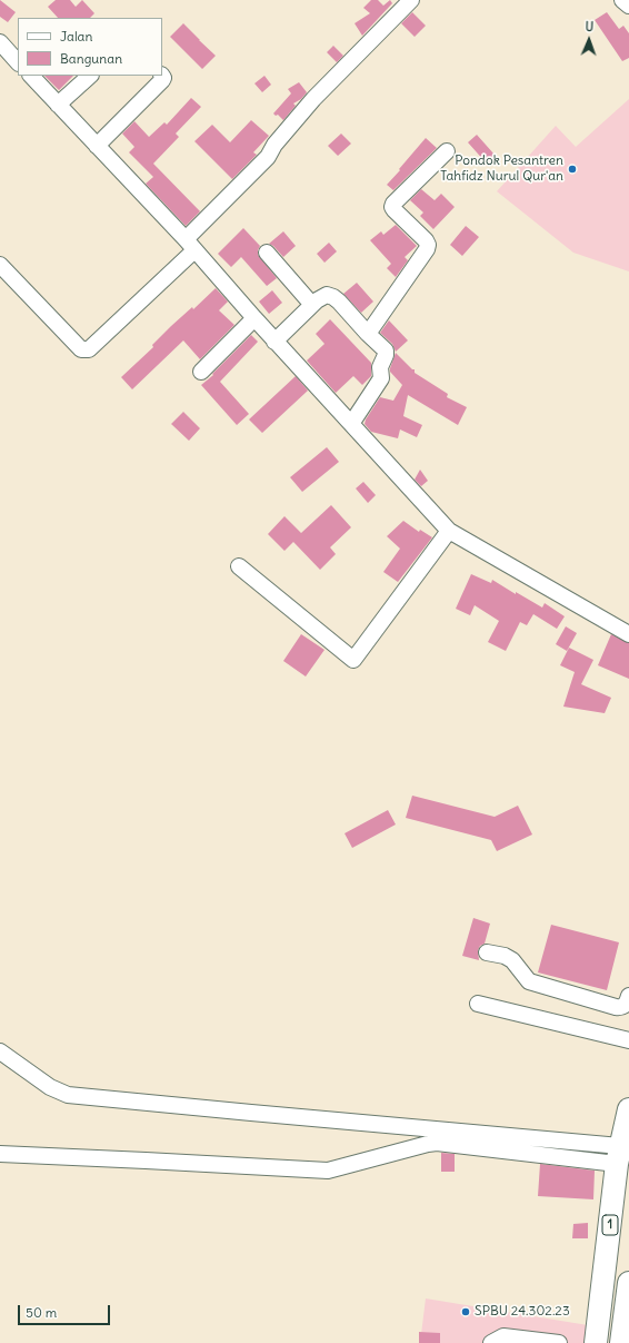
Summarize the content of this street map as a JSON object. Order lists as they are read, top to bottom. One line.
{"streets":{"highway":["1"]},"places":["Pondok Pesantren Tahfidz Nurul Qur'an","SPBU 24.302.23"],"legend":["Jalan","Bangunan"],"scale_bar":"50 m","north":"top"}
